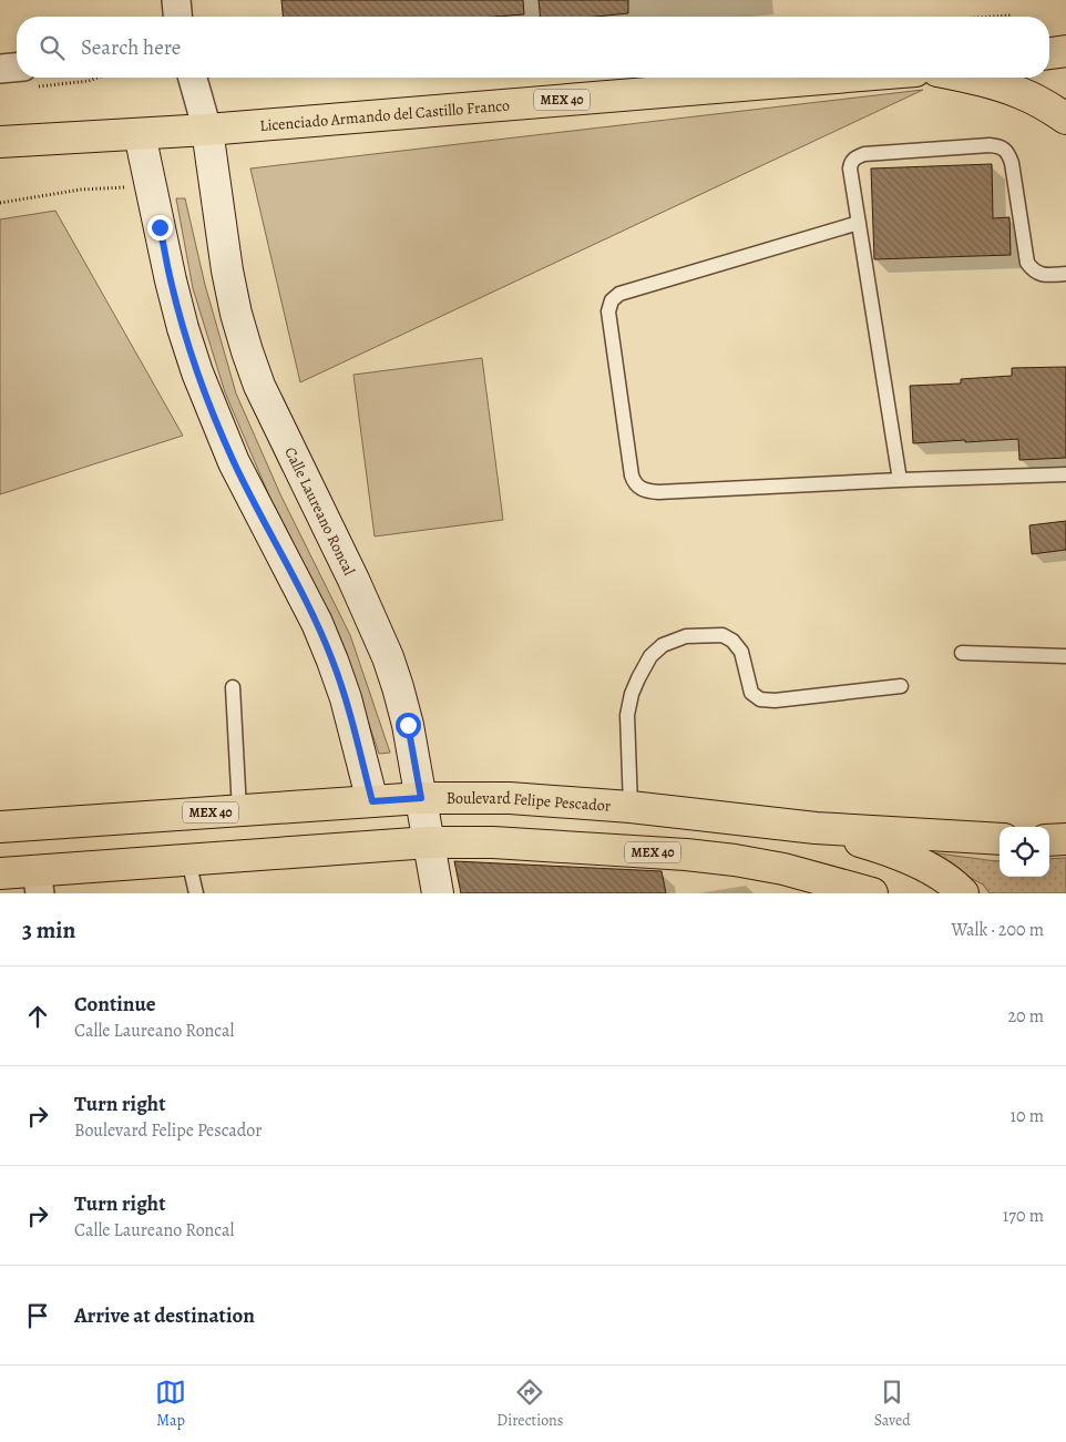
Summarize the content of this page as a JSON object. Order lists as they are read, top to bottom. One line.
{"streets":{"main road":["MEX 40","Licenciado Armando del Castillo Franco","Boulevard Felipe Pescador"],"street":["Calle Laureano Roncal"]},"crossings":[["MEX 40","Calle Laureano Roncal"],["Licenciado Armando del Castillo Franco","Calle Laureano Roncal"],["Calle Laureano Roncal","Boulevard Felipe Pescador"]],"page":{"search":"Search here","heading":["3 min","Walk · 200 m"],"list":[["Continue","Calle Laureano Roncal","20 m"],["Turn right","Boulevard Felipe Pescador","10 m"],["Turn right","Calle Laureano Roncal","170 m"],"Arrive at destination"],"nav":["Map","Directions","Saved"]}}
